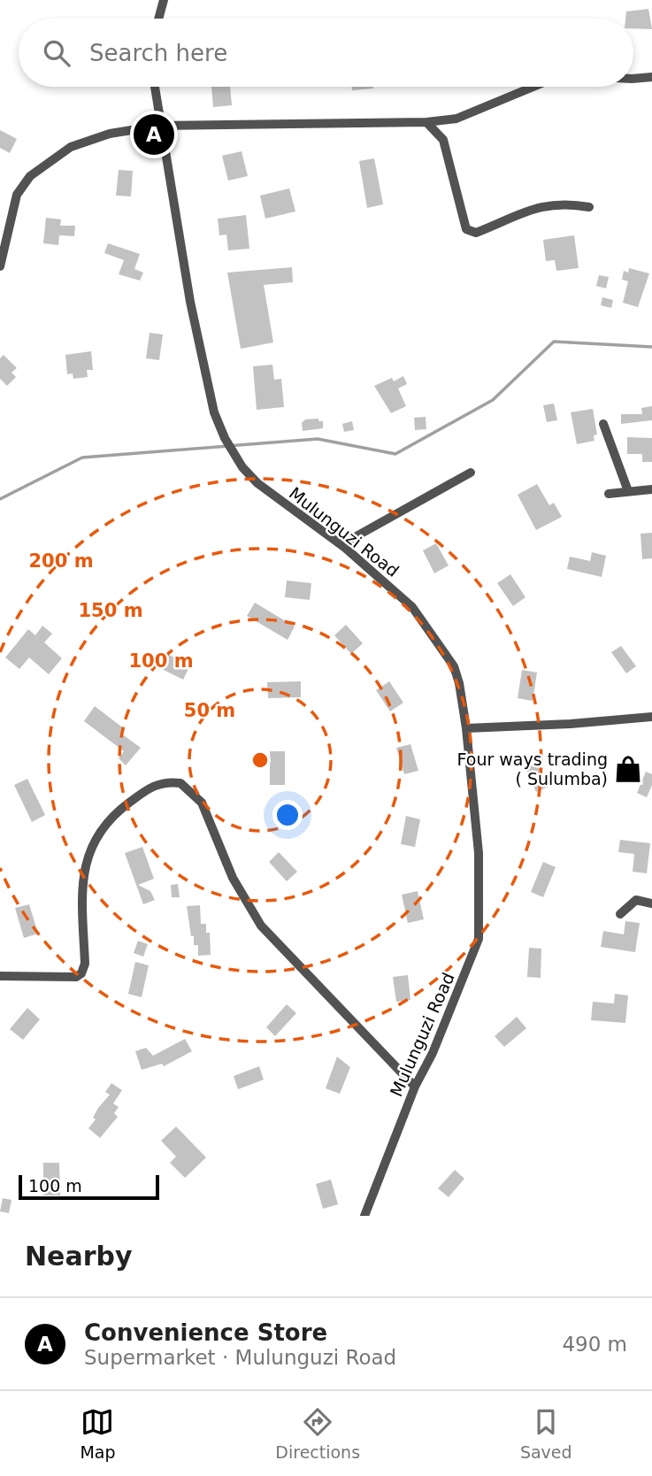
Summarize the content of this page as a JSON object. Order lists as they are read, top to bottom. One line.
{"streets":{"street":["Mulunguzi Road"]},"places":{"shop":["Four ways trading ( Sulumba)"]},"scale_bar":"100 m","page":{"search":"Search here","pins":"A","scale":"100 m","heading":"Nearby","list":[{"mark":"A","name":"Convenience Store","note":"Supermarket · Mulunguzi Road","value":"490 m"}],"nav":["Map","Directions","Saved"]},"rings":["200 m","150 m","100 m","50 m"]}
